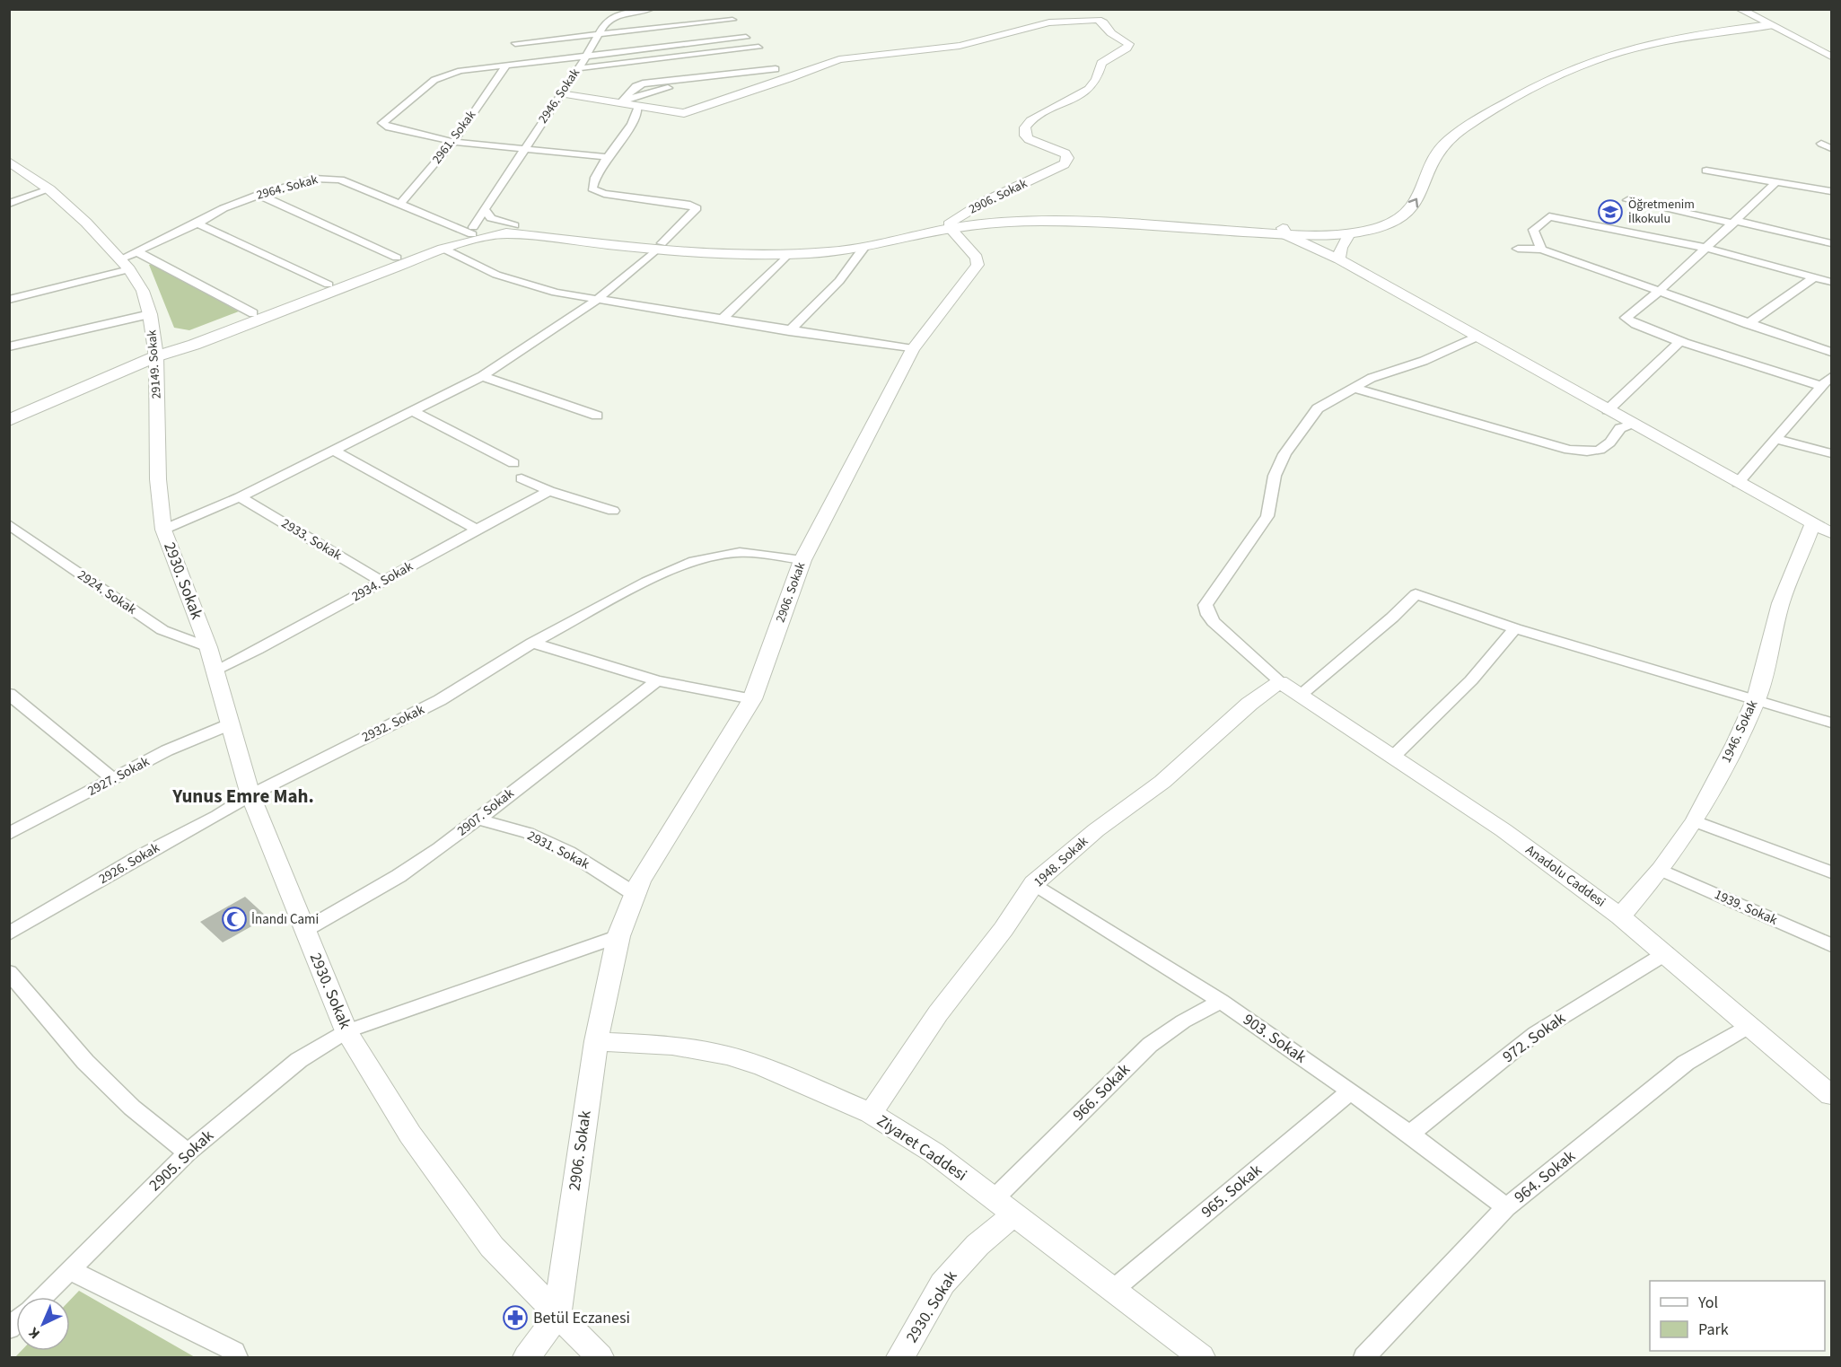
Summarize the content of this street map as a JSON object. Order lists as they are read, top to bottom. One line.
{"streets":{"street":["2946. Sokak","2961. Sokak","2964. Sokak","2906. Sokak","29149. Sokak","2933. Sokak","2930. Sokak","2934. Sokak","2924. Sokak","2932. Sokak","1946. Sokak","2927. Sokak","2907. Sokak","2931. Sokak","1948. Sokak","2926. Sokak","Anadolu Caddesi","1939. Sokak","972. Sokak","903. Sokak","966. Sokak","Ziyaret Caddesi","2905. Sokak","964. Sokak","965. Sokak"]},"crossings":[["2946. Sokak","2964. Sokak"],["2946. Sokak","2906. Sokak"],["2961. Sokak","2964. Sokak"],["2964. Sokak","29149. Sokak"],["2906. Sokak","2930. Sokak"],["2906. Sokak","2932. Sokak"],["2906. Sokak","2931. Sokak"],["2906. Sokak","Ziyaret Caddesi"],["29149. Sokak","2930. Sokak"],["2933. Sokak","2934. Sokak"],["2930. Sokak","2934. Sokak"],["2930. Sokak","2924. Sokak"],["2930. Sokak","2932. Sokak"],["2930. Sokak","2927. Sokak"],["2930. Sokak","2907. Sokak"],["2930. Sokak","2926. Sokak"],["2930. Sokak","966. Sokak"],["2930. Sokak","Ziyaret Caddesi"],["2930. Sokak","2905. Sokak"],["2932. Sokak","2926. Sokak"],["1946. Sokak","Anadolu Caddesi"],["1946. Sokak","1939. Sokak"],["2907. Sokak","2931. Sokak"],["1948. Sokak","Anadolu Caddesi"],["1948. Sokak","903. Sokak"],["1948. Sokak","Ziyaret Caddesi"],["Anadolu Caddesi","972. Sokak"],["Anadolu Caddesi","964. Sokak"],["972. Sokak","903. Sokak"],["903. Sokak","966. Sokak"],["903. Sokak","964. Sokak"],["903. Sokak","965. Sokak"],["966. Sokak","Ziyaret Caddesi"],["Ziyaret Caddesi","965. Sokak"]],"districts":["Yunus Emre Mah."],"places":{"school or university":["Öğretmenim İlkokulu"],"mosque":["İnandı Cami"],"pharmacy":["Betül Eczanesi"]},"legend":["Yol","Park"],"north":"bottom left"}
